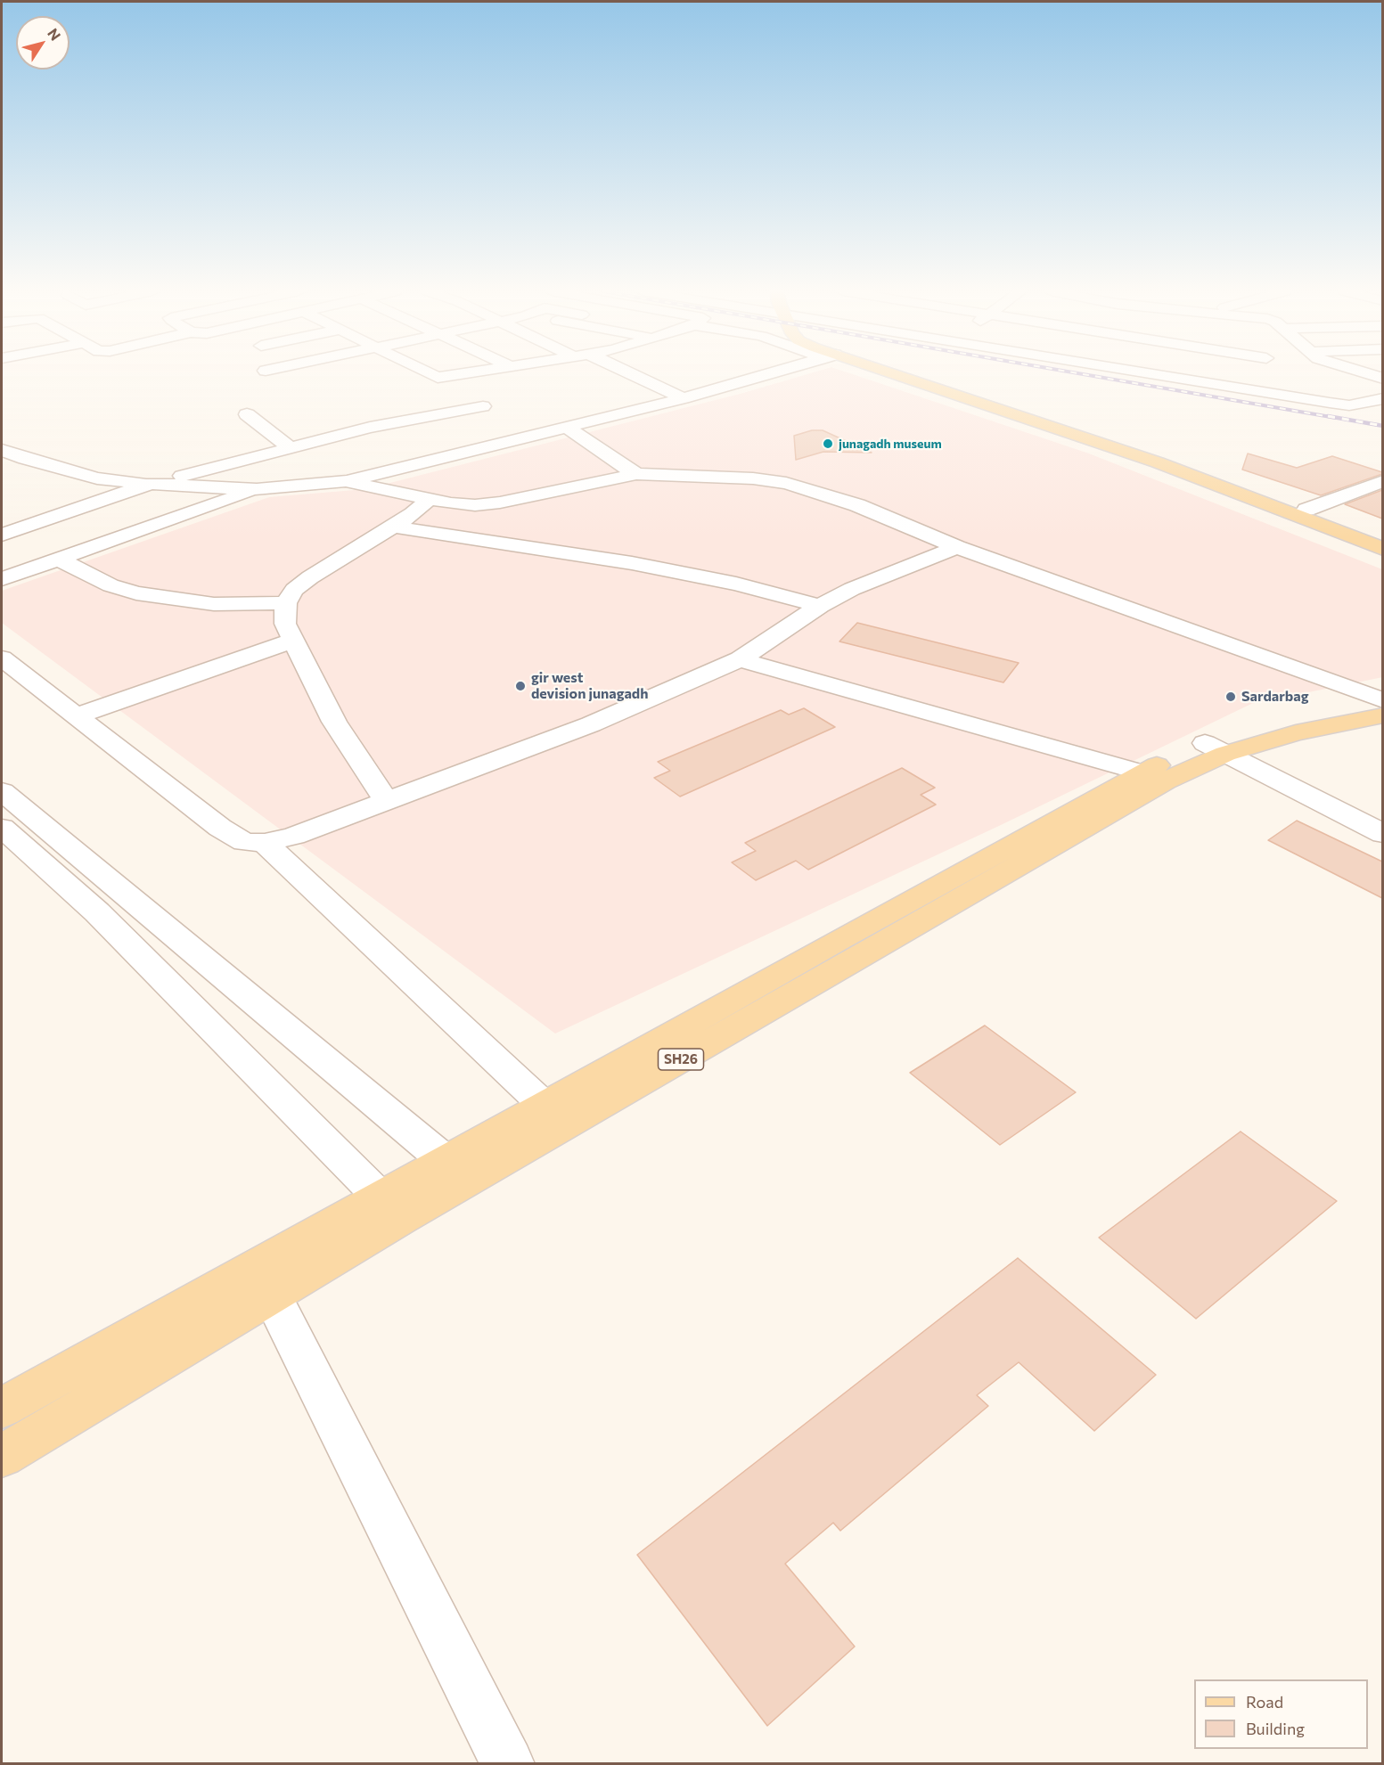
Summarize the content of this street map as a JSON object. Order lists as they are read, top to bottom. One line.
{"streets":{"main road":["SH26"]},"places":["junagadh museum","gir west devision junagadh","Sardarbag"],"legend":["Road","Building"],"north":"top right"}
